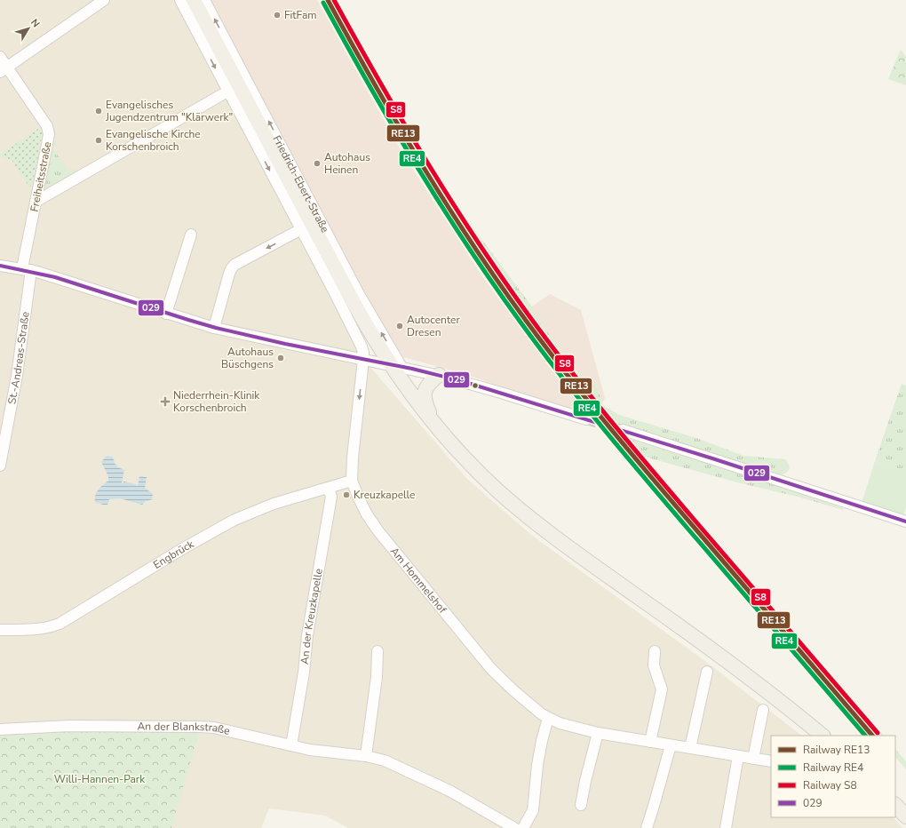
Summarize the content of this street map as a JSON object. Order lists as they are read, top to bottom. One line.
{"streets":{"street":["Freiheitsstraße","Friedrich-Ebert-Straße","St.-Andreas-Straße","Engbrück","Am Hommelshof","An der Kreuzkapelle","An der Blankstraße"]},"crossings":[["Freiheitsstraße","St.-Andreas-Straße"],["Friedrich-Ebert-Straße","Am Hommelshof"],["Engbrück","Am Hommelshof"],["Engbrück","An der Kreuzkapelle"],["An der Kreuzkapelle","An der Blankstraße"]],"parks":["Willi-Hannen-Park"],"places":{"other":["FitFam","Evangelisches Jugendzentrum \"Klärwerk\"","Evangelische Kirche Korschenbroich","Autohaus Heinen","Autocenter Dresen","Autohaus Büschgens","Kreuzkapelle"],"health":["Niederrhein-Klinik Korschenbroich"]},"lines":["rail line RE13","rail line S8","rail line RE4","transit line 029"],"legend":["Railway RE13","Railway RE4","Railway S8","029"],"north":"top right"}
